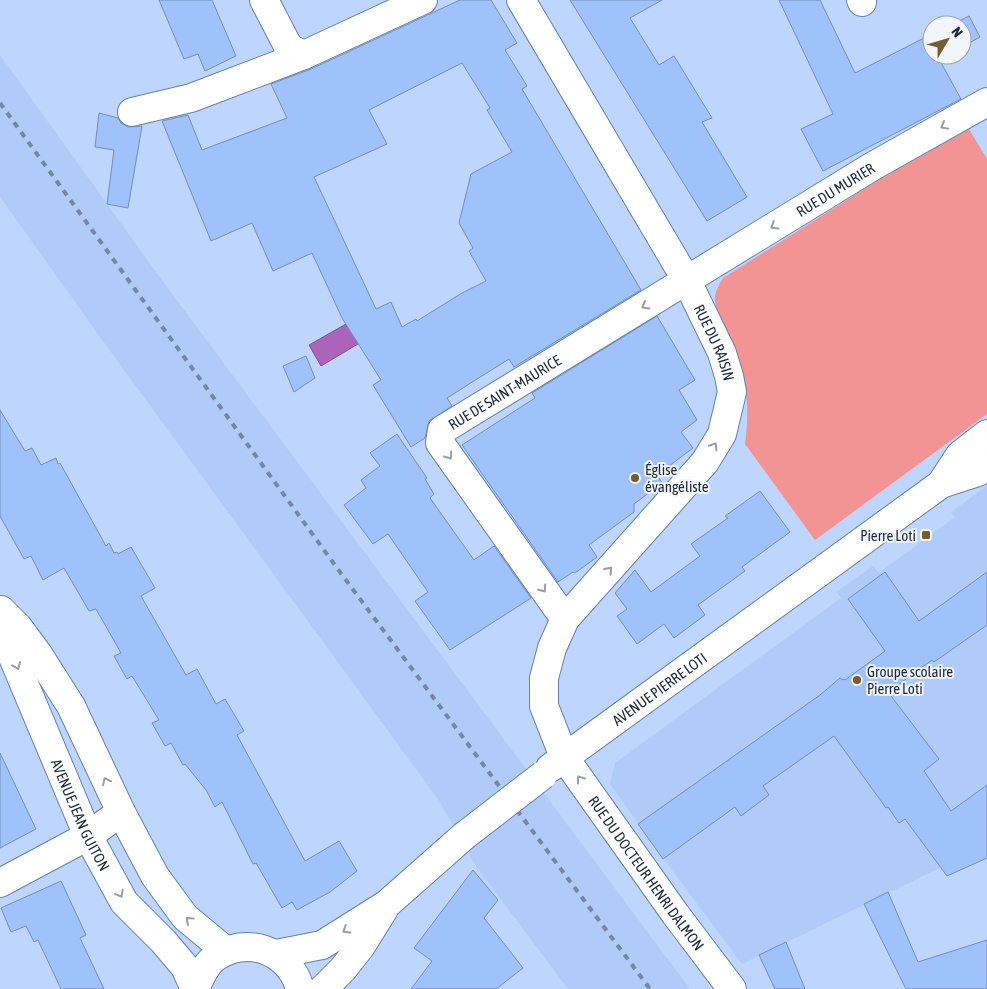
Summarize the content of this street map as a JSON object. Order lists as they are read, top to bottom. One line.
{"streets":{"street":["RUE DU MURIER","RUE DU RAISIN","RUE DE SAINT-MAURICE","AVENUE PIERRE LOTI","AVENUE JEAN GUITON","RUE DU DOCTEUR HENRI DALMON"]},"crossings":[["RUE DU MURIER","RUE DU RAISIN"],["RUE DU MURIER","RUE DE SAINT-MAURICE"],["RUE DU RAISIN","RUE DE SAINT-MAURICE"],["RUE DU RAISIN","AVENUE PIERRE LOTI"],["RUE DU RAISIN","RUE DU DOCTEUR HENRI DALMON"],["AVENUE PIERRE LOTI","RUE DU DOCTEUR HENRI DALMON"]],"one_way":["RUE DU MURIER","RUE DU RAISIN","RUE DU DOCTEUR HENRI DALMON"],"places":{"other":["Église évangéliste","Groupe scolaire Pierre Loti"],"transit":["Pierre Loti"]},"north":"top right"}
